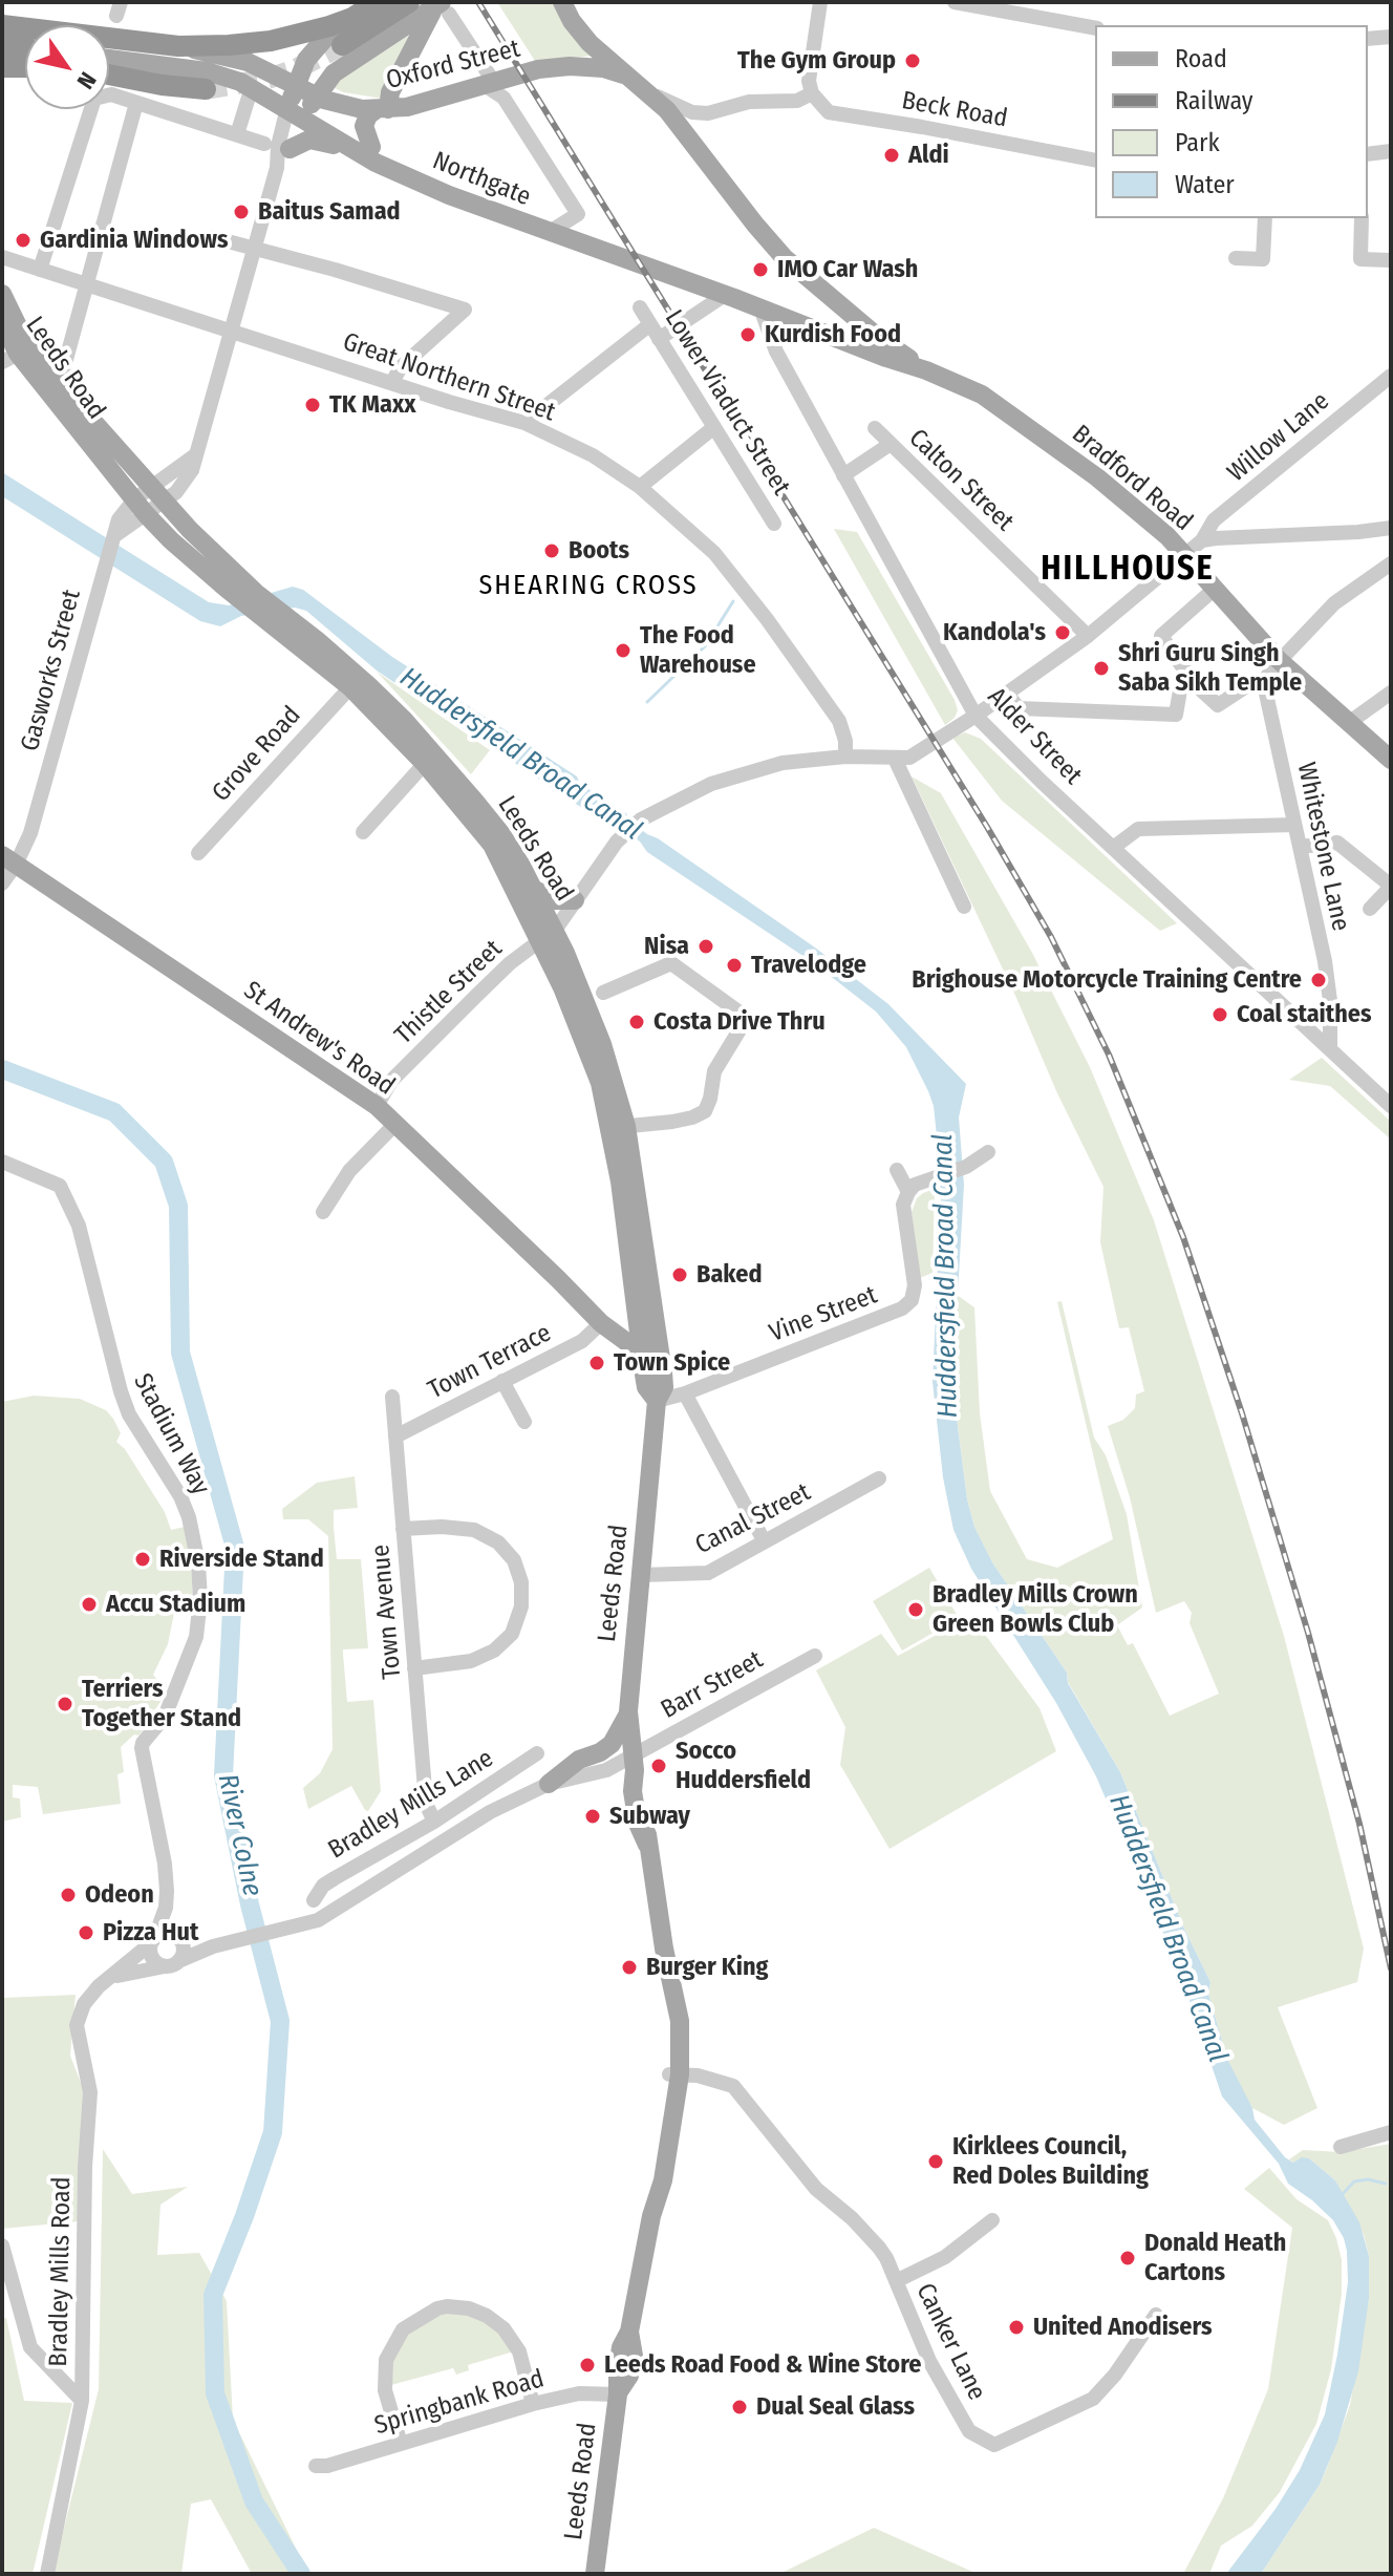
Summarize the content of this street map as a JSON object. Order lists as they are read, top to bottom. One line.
{"streets":{"main road":["Oxford Street","Northgate","Leeds Road","Bradford Road","St Andrew's Road"],"street":["Beck Road","Great Northern Street","Lower Viaduct Street","Willow Lane","Calton Street","Gasworks Street","Alder Street","Grove Road","Whitestone Lane","Thistle Street","Vine Street","Town Terrace","Stadium Way","Canal Street","Town Avenue","Barr Street","Bradley Mills Lane","Bradley Mills Road","Canker Lane","Springbank Road"]},"crossings":[["Oxford Street","Northgate"],["Oxford Street","Bradford Road"],["Northgate","Bradford Road"],["Leeds Road","Gasworks Street"],["Leeds Road","Grove Road"],["Leeds Road","Thistle Street"],["Leeds Road","St Andrew's Road"],["Leeds Road","Vine Street"],["Leeds Road","Canal Street"],["Leeds Road","Barr Street"],["Leeds Road","Canker Lane"],["Leeds Road","Springbank Road"],["Great Northern Street","Gasworks Street"],["Willow Lane","Bradford Road"],["Willow Lane","Calton Street"],["Willow Lane","Alder Street"],["Bradford Road","Alder Street"],["Gasworks Street","St Andrew's Road"],["Alder Street","Whitestone Lane"],["Thistle Street","St Andrew's Road"],["St Andrew's Road","Town Terrace"],["Town Terrace","Town Avenue"],["Stadium Way","Bradley Mills Road"],["Town Avenue","Bradley Mills Lane"]],"districts":["HILLHOUSE","SHEARING CROSS"],"water":["Huddersfield Broad Canal","River Colne"],"places":["The Gym Group","Aldi","Baitus Samad","Gardinia Windows","IMO Car Wash","Kurdish Food","TK Maxx","Boots","Kandola's","The Food Warehouse","Shri Guru Singh Saba Sikh Temple","Nisa","Travelodge","Brighouse Motorcycle Training Centre","Coal staithes","Costa Drive Thru","Baked","Town Spice","Riverside Stand","Accu Stadium","Bradley Mills Crown Green Bowls Club","Terriers Together Stand","Socco Huddersfield","Subway","Odeon","Pizza Hut","Burger King","Kirklees Council, Red Doles Building","Donald Heath Cartons","United Anodisers","Leeds Road Food & Wine Store","Dual Seal Glass"],"legend":["Road","Railway","Park","Water"],"north":"bottom right"}
